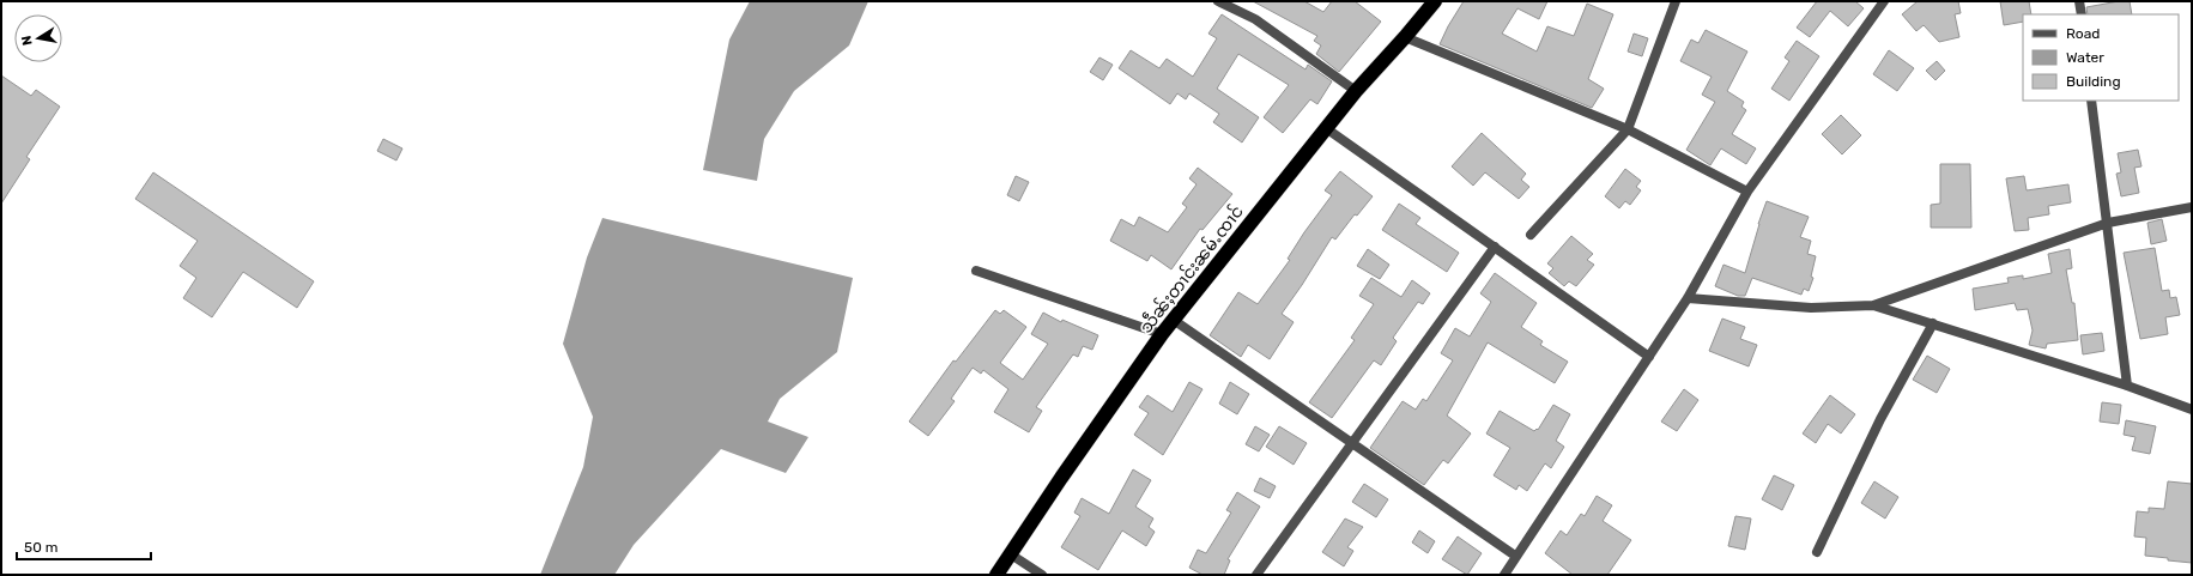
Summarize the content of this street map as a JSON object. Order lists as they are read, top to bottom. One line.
{"streets":{"highway":["သဵၼ်ႈတၢင်းၼမ်ႉၸၢင်"]},"legend":["Road","Water","Building"],"scale_bar":"50 m","north":"left"}
